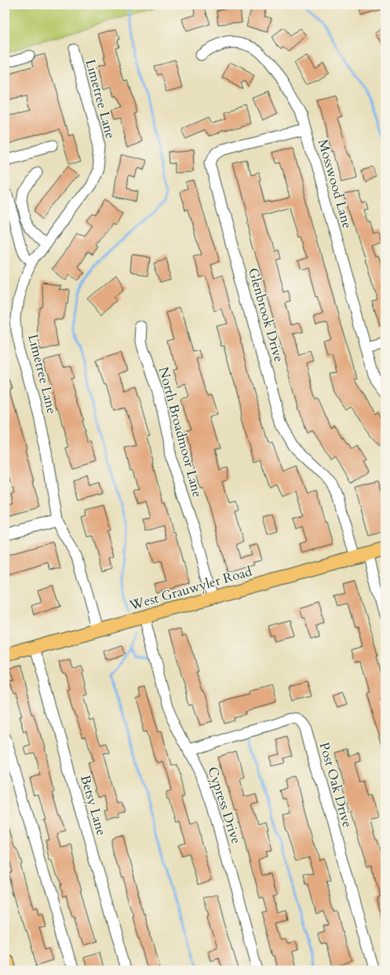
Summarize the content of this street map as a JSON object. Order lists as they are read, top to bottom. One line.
{"streets":{"main road":["West Grauwyler Road"],"street":["Limetree Lane","Mosswood Lane","Glenbrook Drive","North Broadmoor Lane","Post Oak Drive","Betsy Lane","Cypress Drive"]},"crossings":[["Limetree Lane","West Grauwyler Road"],["Mosswood Lane","Glenbrook Drive"],["Glenbrook Drive","West Grauwyler Road"],["North Broadmoor Lane","West Grauwyler Road"],["West Grauwyler Road","Betsy Lane"],["West Grauwyler Road","Cypress Drive"],["Post Oak Drive","Cypress Drive"]]}
